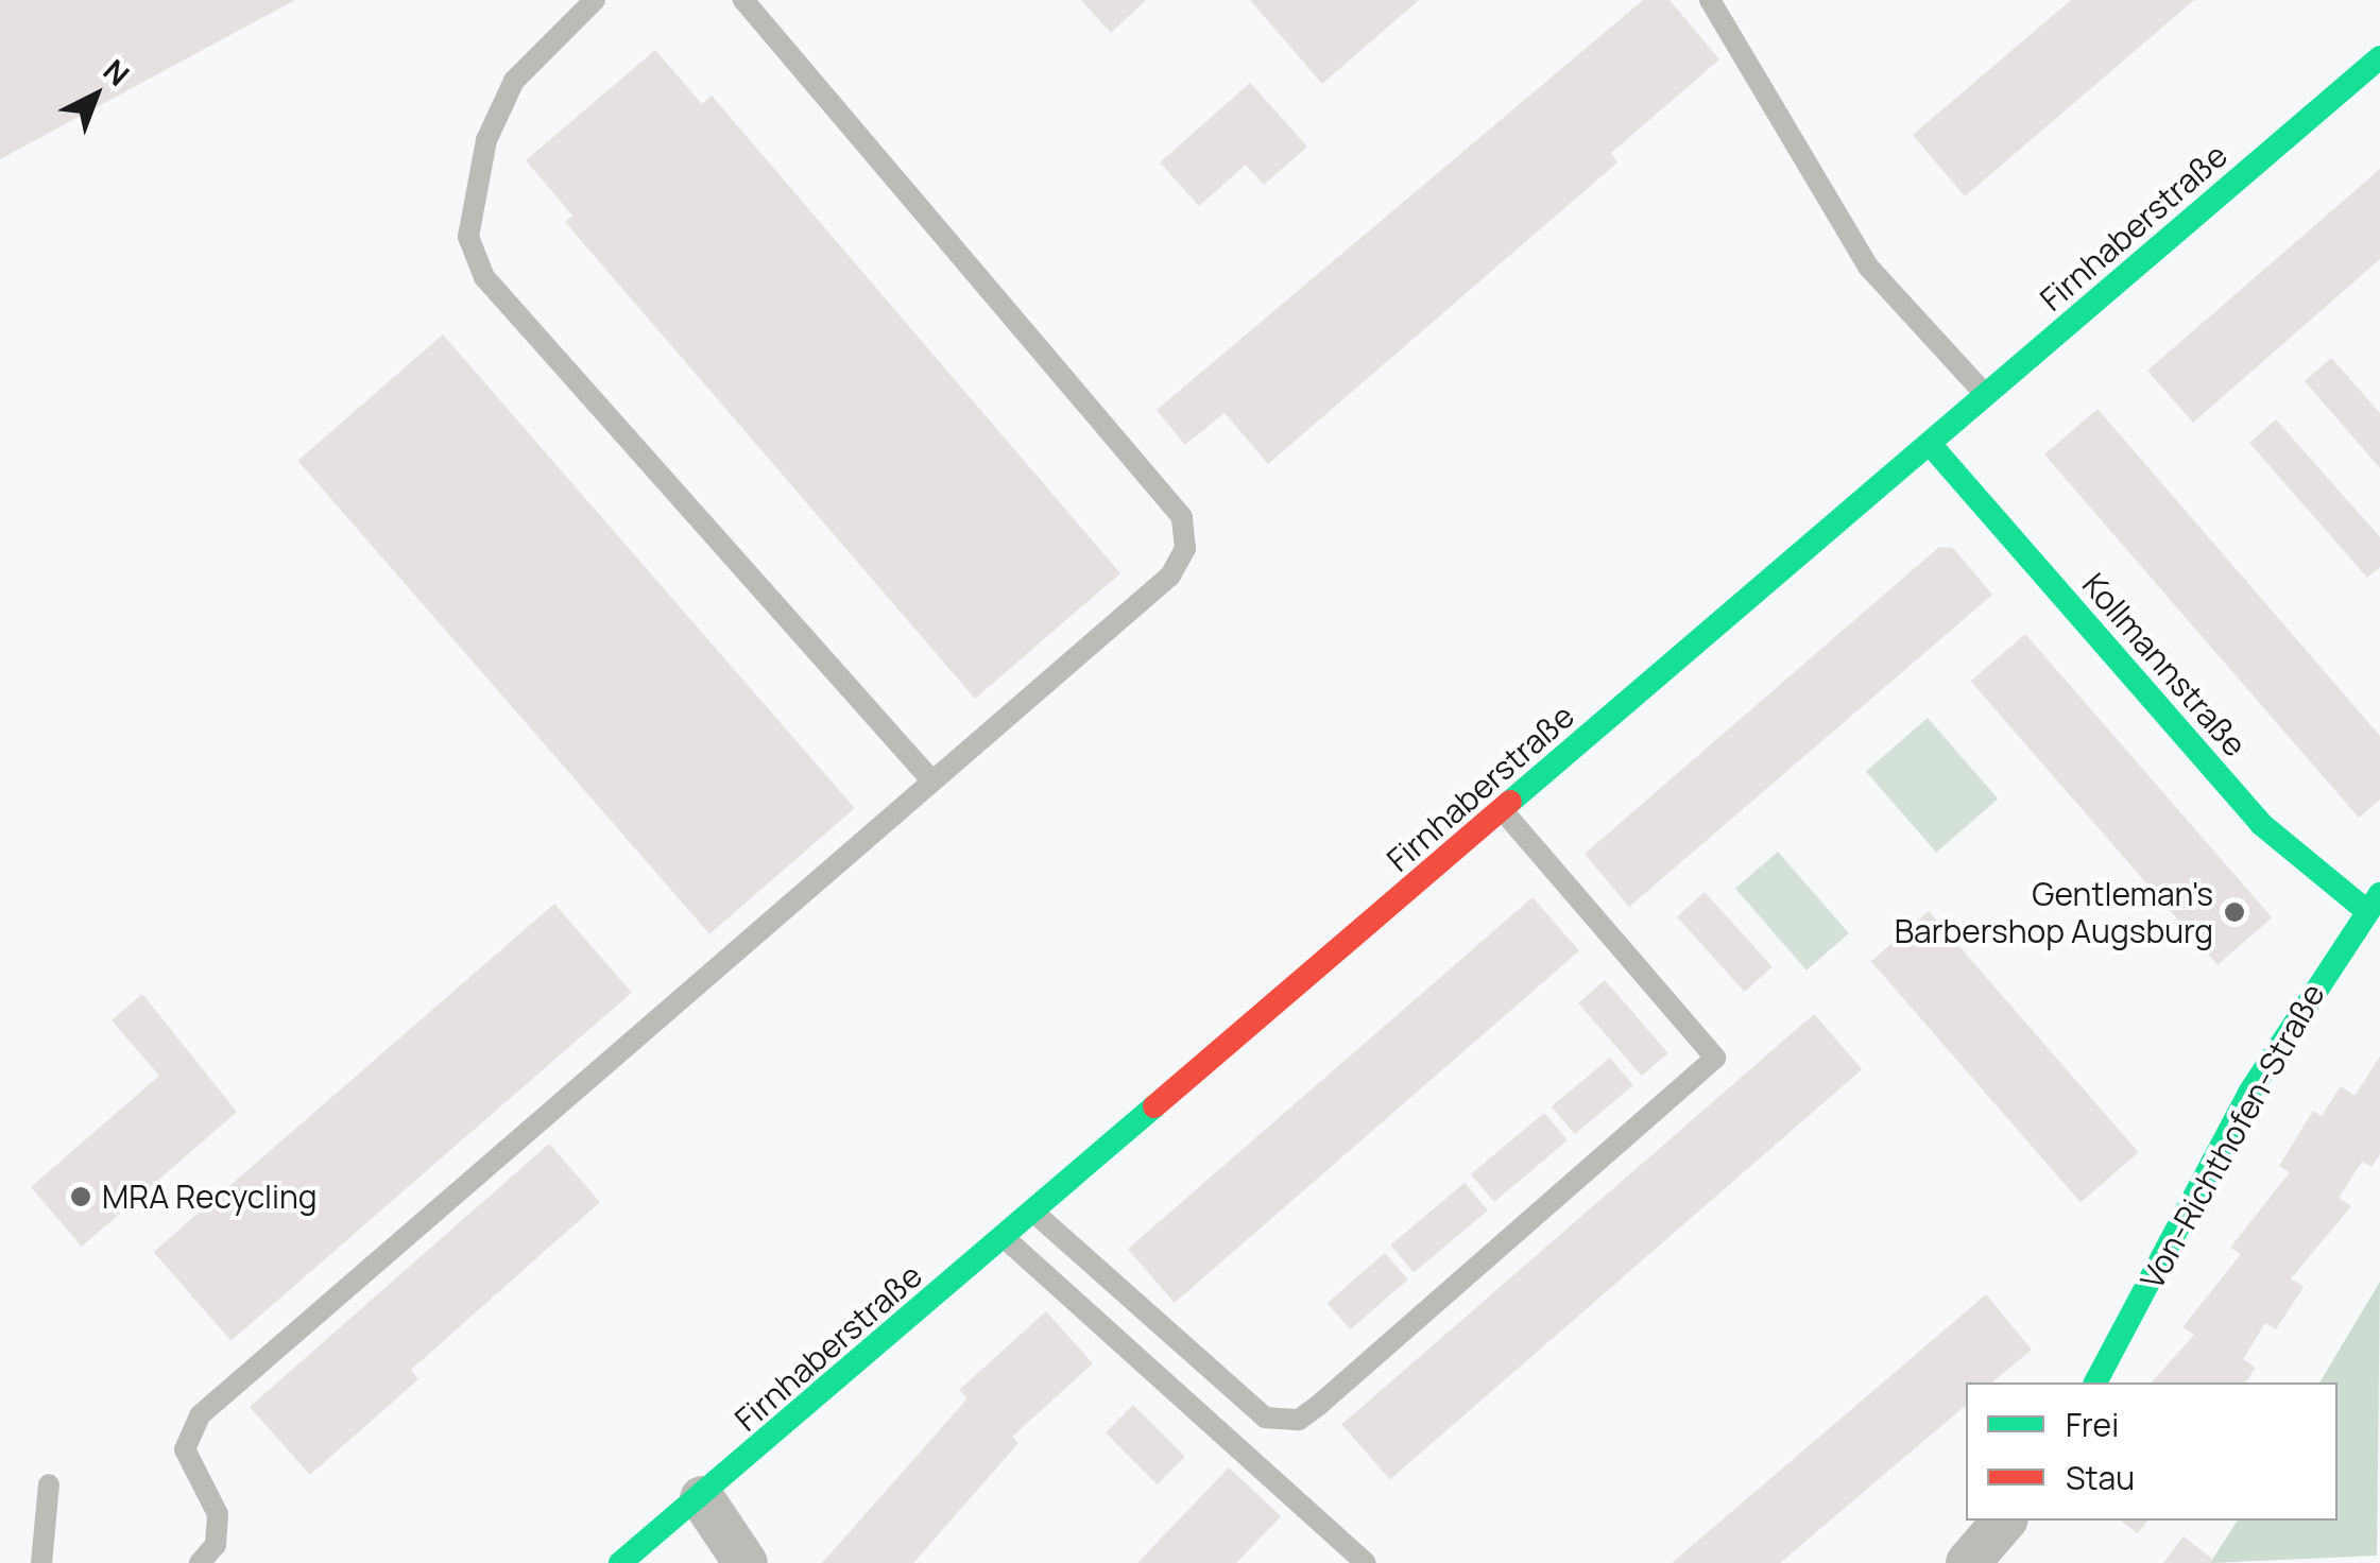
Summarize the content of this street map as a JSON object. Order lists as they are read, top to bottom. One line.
{"streets":{"street":["Firnhaberstraße","Kollmannstraße","Von-Richthofen-Straße"]},"crossings":[["Firnhaberstraße","Kollmannstraße"],["Kollmannstraße","Von-Richthofen-Straße"]],"places":["Gentleman's Barbershop Augsburg","MRA Recycling"],"legend":["Frei","Stau"],"north":"top right"}
